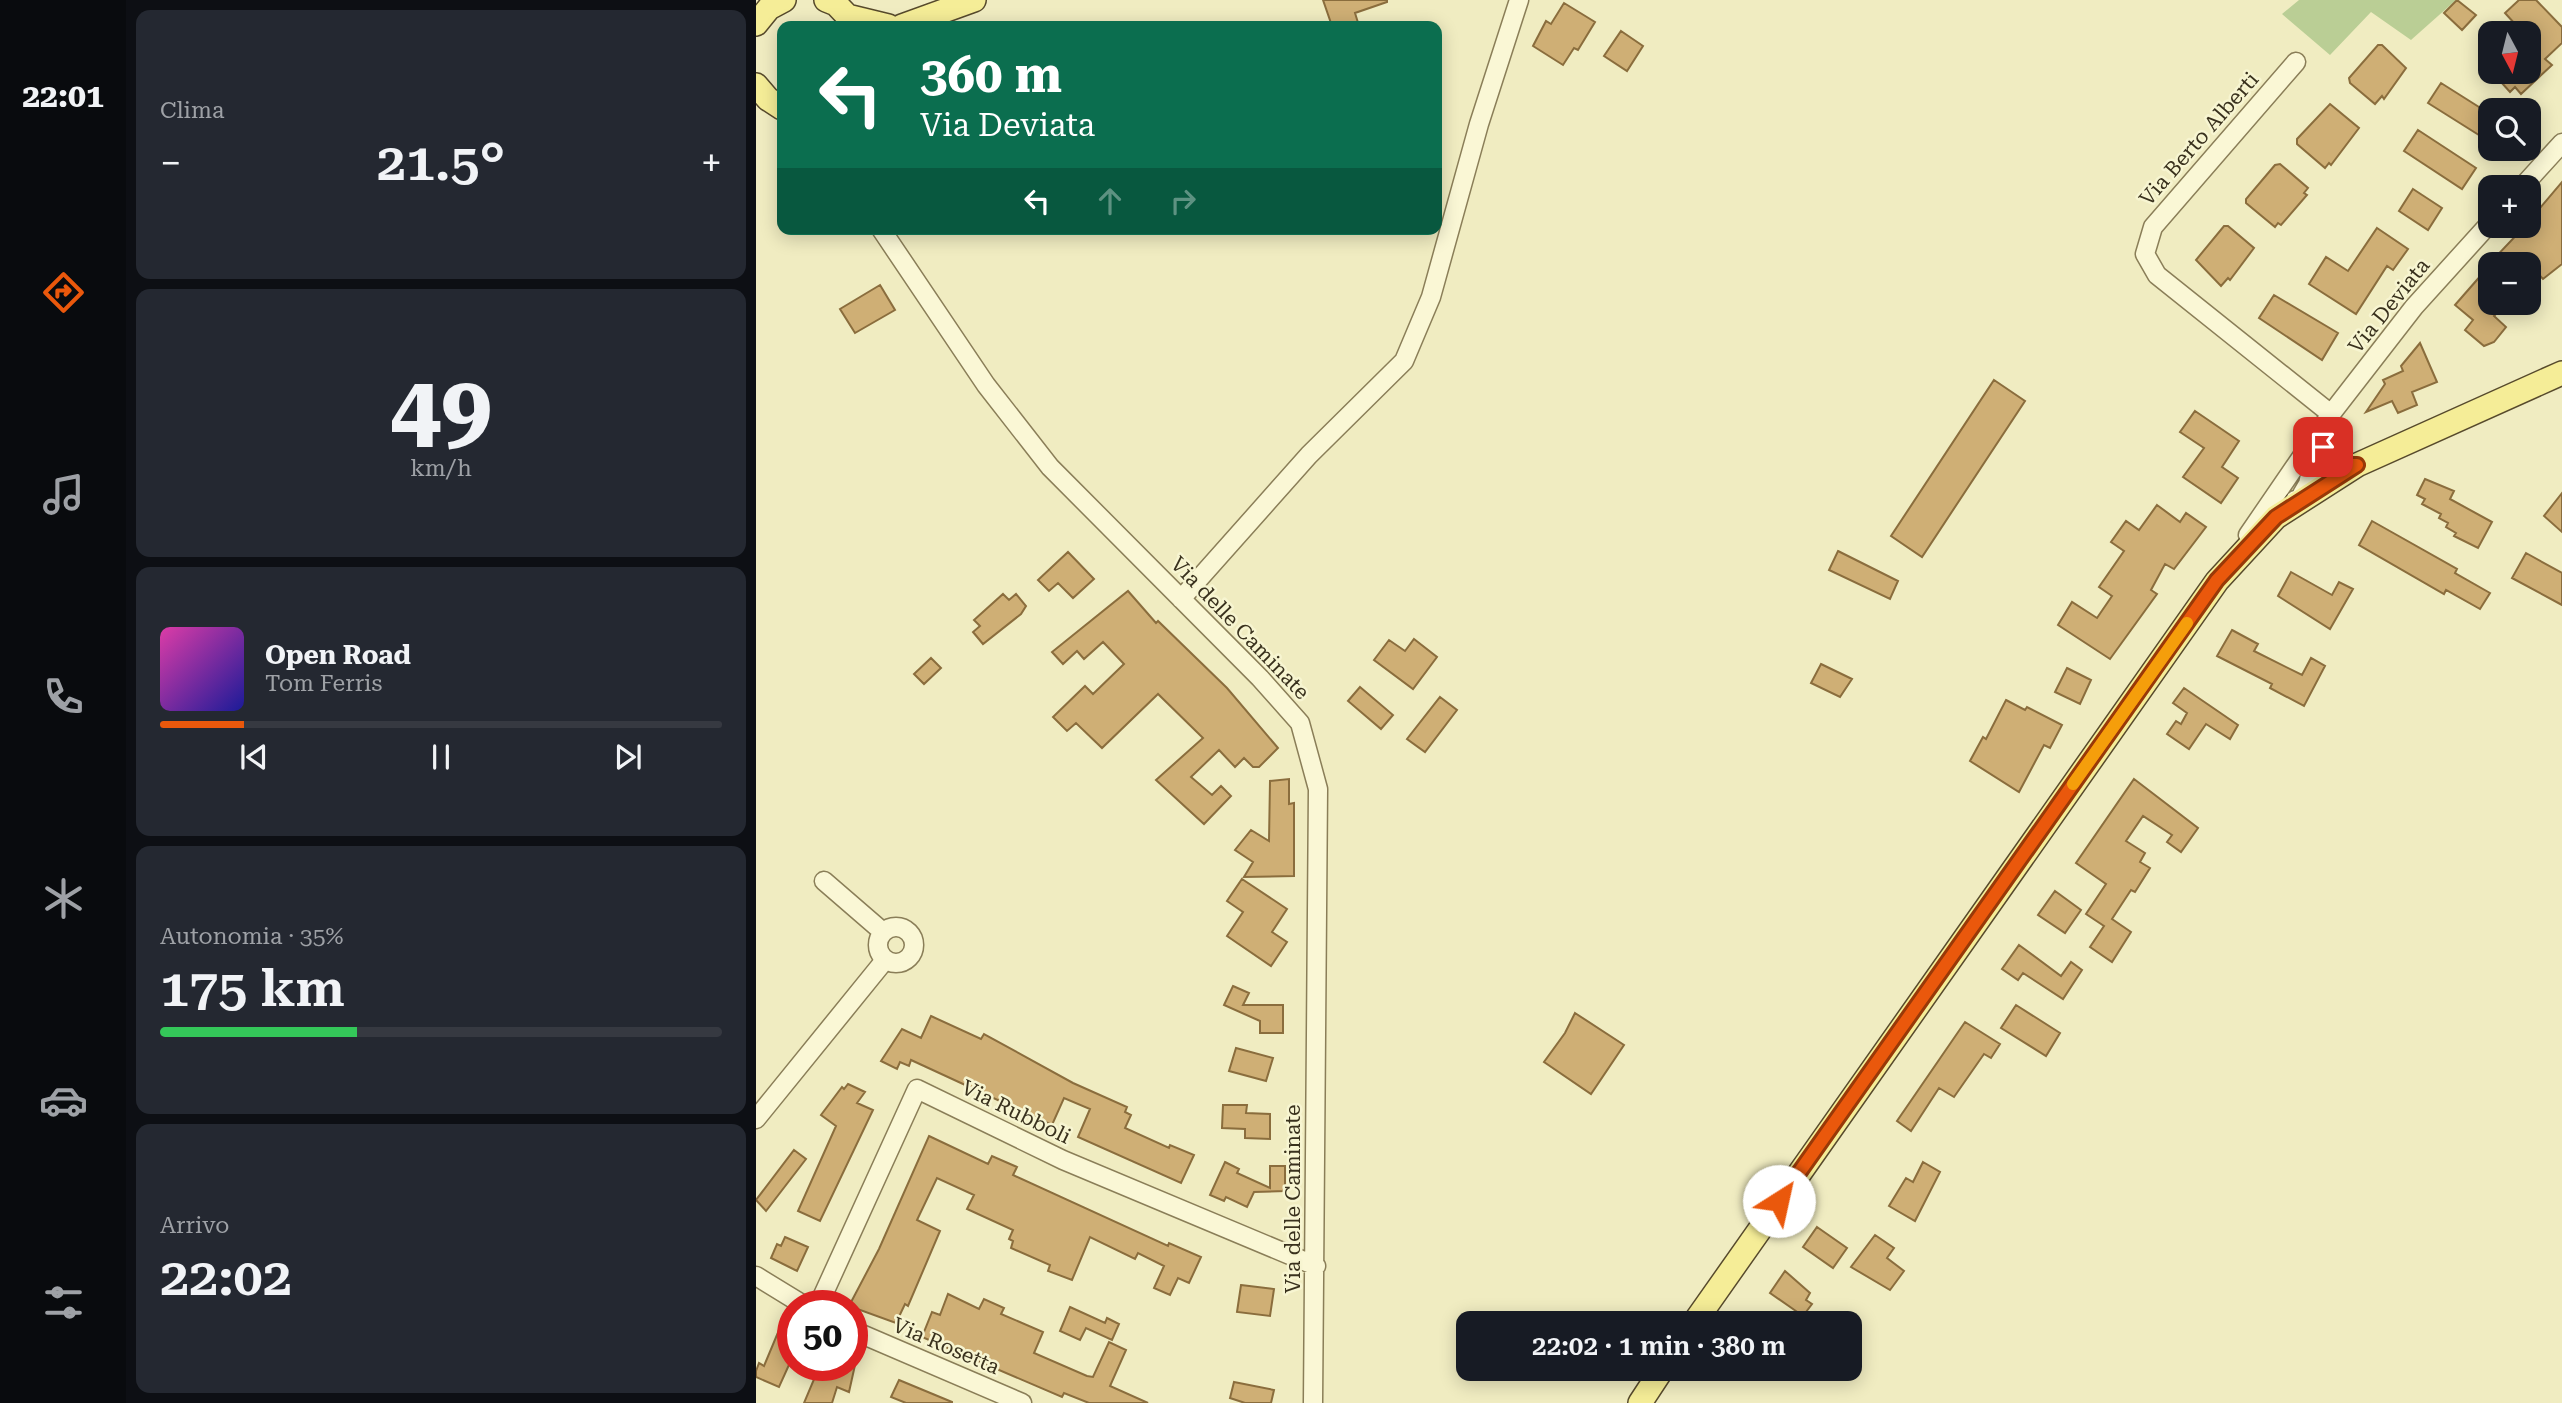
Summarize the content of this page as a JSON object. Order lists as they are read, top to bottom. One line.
{"streets":{"street":["Via Berto Alberti","Via Deviata","Via delle Caminate","Via Rubboli","Via Rosetta"]},"crossings":[["Via Berto Alberti","Via Deviata"],["Via delle Caminate","Via Rubboli"]],"north":"bottom","page":{"tabs":"22:01","tile":["Clima",["49","km/h"],["Autonomia · 35%","175 km"],["Arrivo","22:02"]],"map_buttons":["+","−"],"turn":["360 m","Via Deviata"],"heat":["−","21.5°","+"],"song":["Open Road","Tom Ferris"],"limit":"50","trip":"22:02 · 1 min · 380 m"}}
